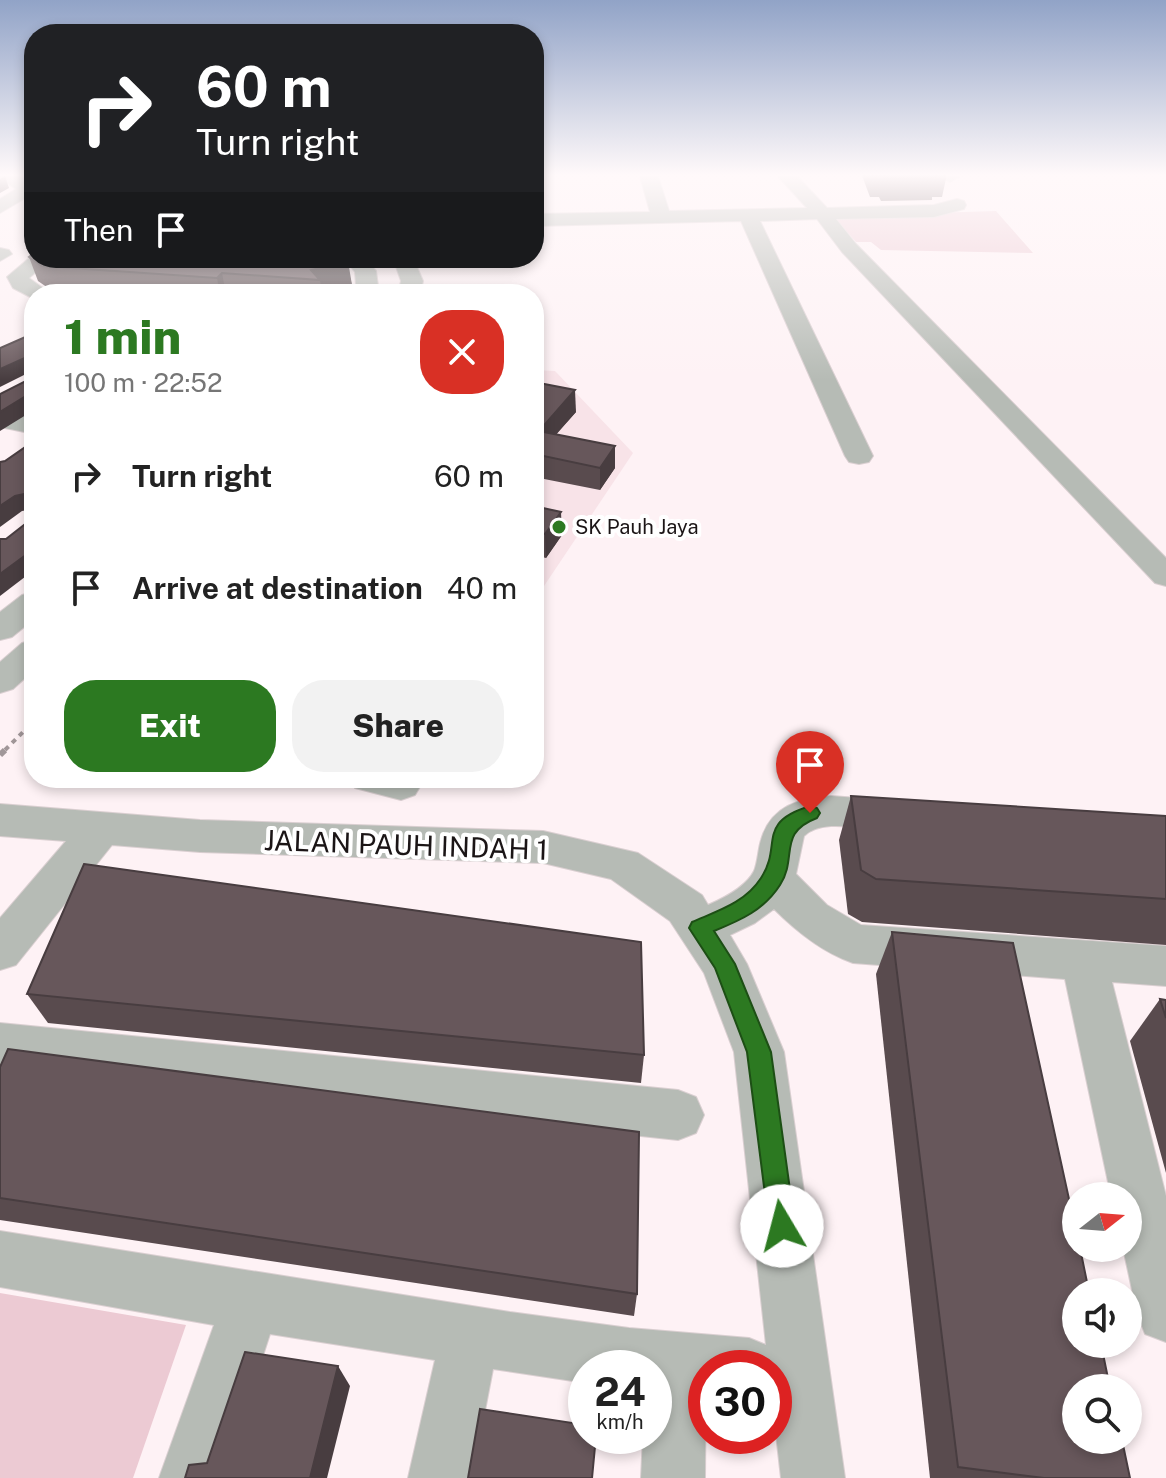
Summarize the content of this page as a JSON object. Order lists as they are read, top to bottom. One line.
{"streets":{"street":["JALAN PAUH INDAH 1"]},"places":["SK Pauh Jaya"],"north":"right","page":{"turn":["60 m","Turn right"],"then":"Then","heading":["1 min","100 m · 22:52"],"list":[{"name":"Turn right","value":"60 m"},{"name":"Arrive at destination","value":"40 m"}],"buttons":["Exit","Share"],"speed":"24 km/h","limit":"30"}}
